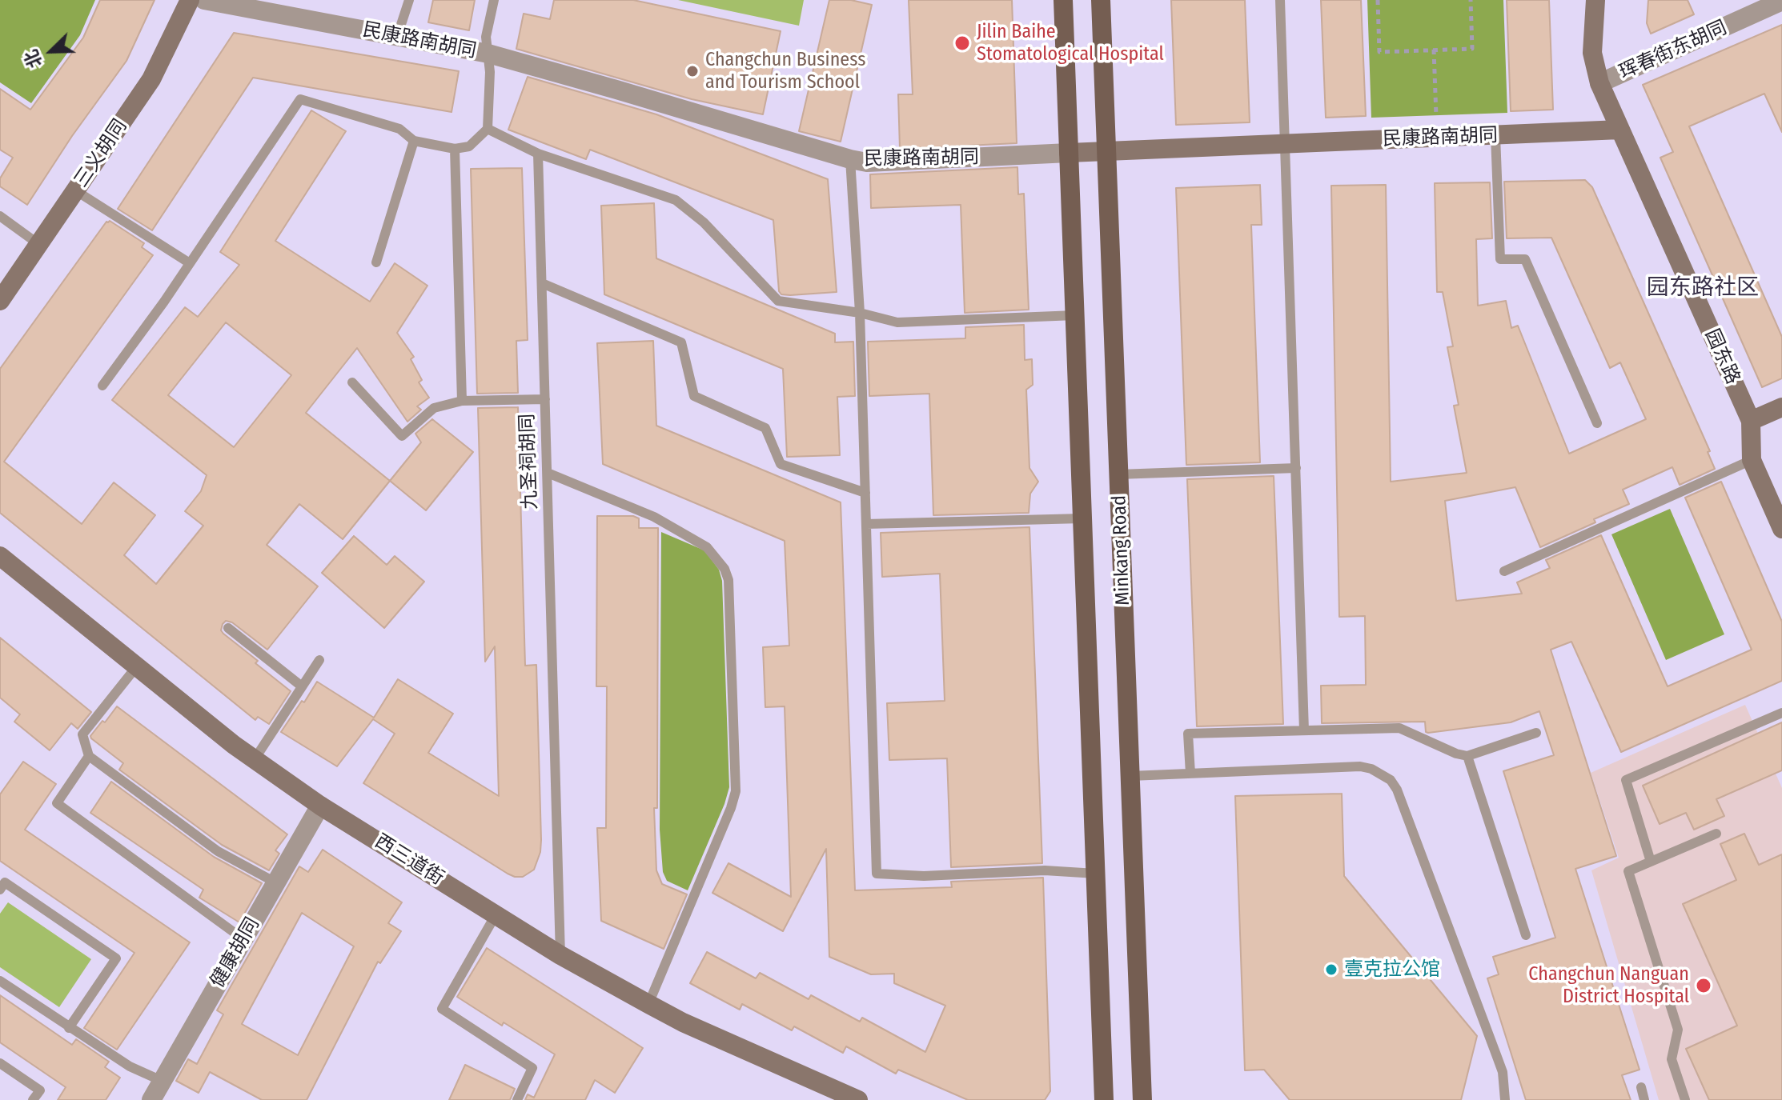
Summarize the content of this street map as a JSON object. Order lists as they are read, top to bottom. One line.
{"streets":{"main road":["Minkang Road"],"street":["民康路南胡同","珲春街东胡同","三义胡同","园东路","西三道街","健康胡同"],"lane":["九圣祠胡同"]},"crossings":[["民康路南胡同","园东路"],["民康路南胡同","Minkang Road"],["珲春街东胡同","园东路"],["九圣祠胡同","西三道街"],["西三道街","健康胡同"]],"districts":["园东路社区"],"places":["Jilin Baihe Stomatological Hospital","Changchun Business and Tourism School","壹克拉公馆","Changchun Nanguan District Hospital"],"north":"bottom left"}
